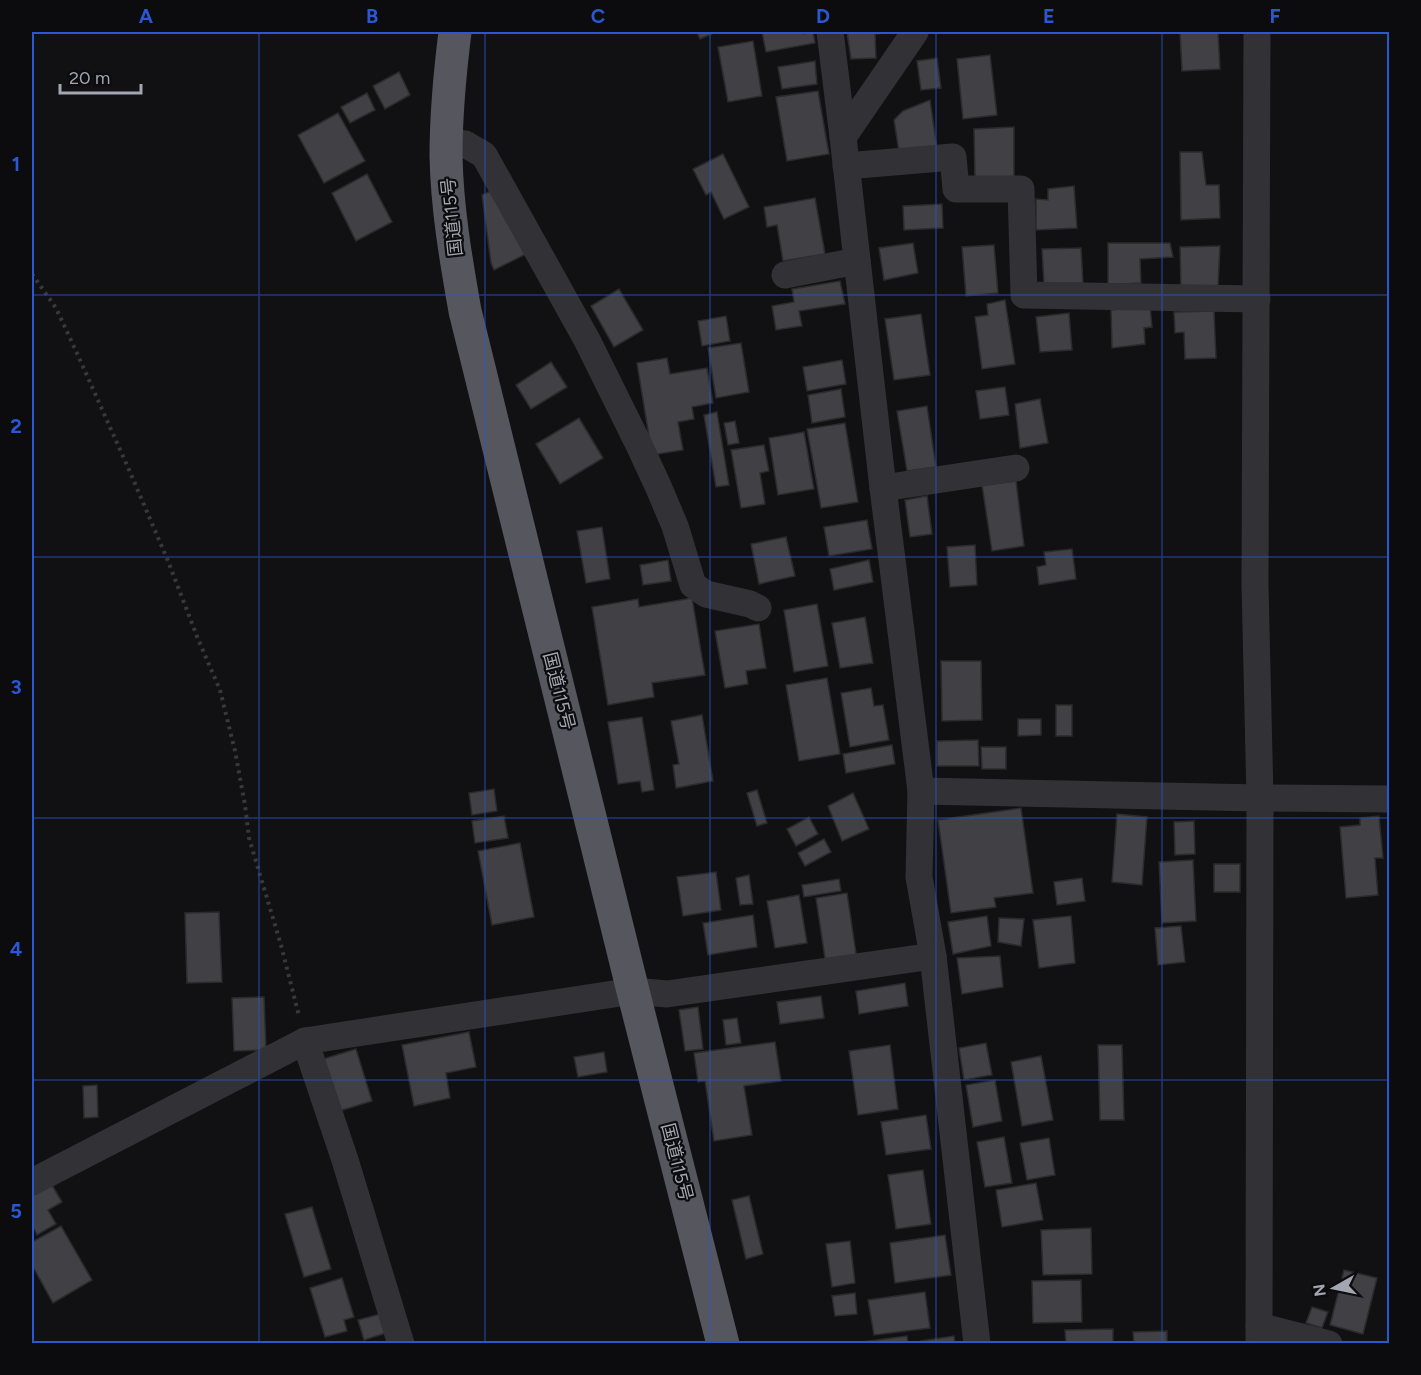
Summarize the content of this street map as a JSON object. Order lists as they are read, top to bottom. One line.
{"streets":{"highway":["国道115号"]},"scale_bar":"20 m","north":"left","grid":{"columns":["A","B","C","D","E","F"],"rows":["1","2","3","4","5"]}}
